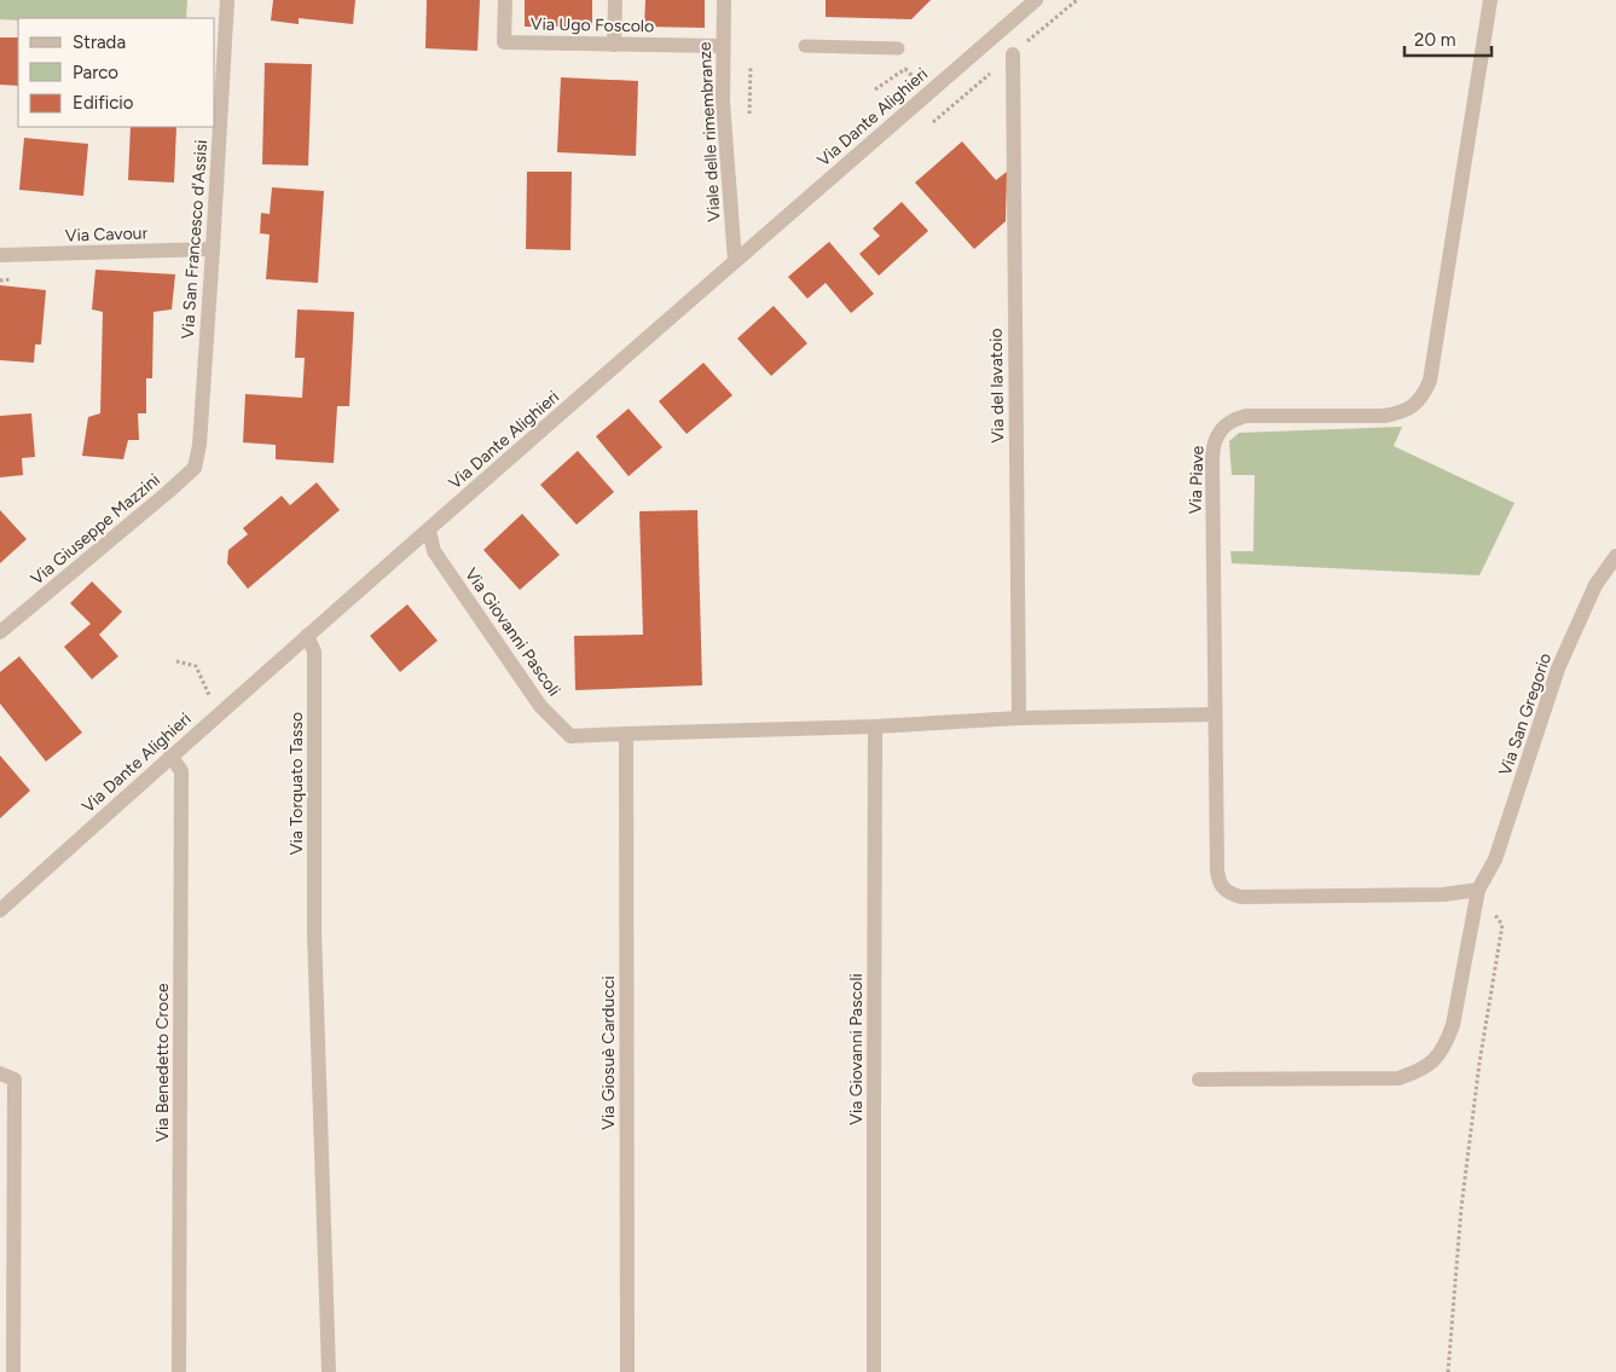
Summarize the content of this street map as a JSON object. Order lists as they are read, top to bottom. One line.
{"streets":{"street":["Via Ugo Foscolo","Via Dante Alighieri","Viale delle rimembranze","Via Cavour","Via San Francesco d'Assisi","Via del lavatoio","Via Piave","Via Giuseppe Mazzini","Via Giovanni Pascoli","Via San Gregorio","Via Torquato Tasso","Via Giosuè Carducci","Via Benedetto Croce"]},"crossings":[["Via Ugo Foscolo","Viale delle rimembranze"],["Via Dante Alighieri","Viale delle rimembranze"],["Via Dante Alighieri","Via Giovanni Pascoli"],["Via Dante Alighieri","Via Torquato Tasso"],["Via Dante Alighieri","Via Benedetto Croce"],["Via Cavour","Via San Francesco d'Assisi"],["Via San Francesco d'Assisi","Via Giuseppe Mazzini"],["Via del lavatoio","Via Giovanni Pascoli"],["Via Piave","Via Giovanni Pascoli"],["Via Piave","Via San Gregorio"],["Via Giovanni Pascoli","Via Giosuè Carducci"]],"legend":["Strada","Parco","Edificio"],"scale_bar":"20 m"}
